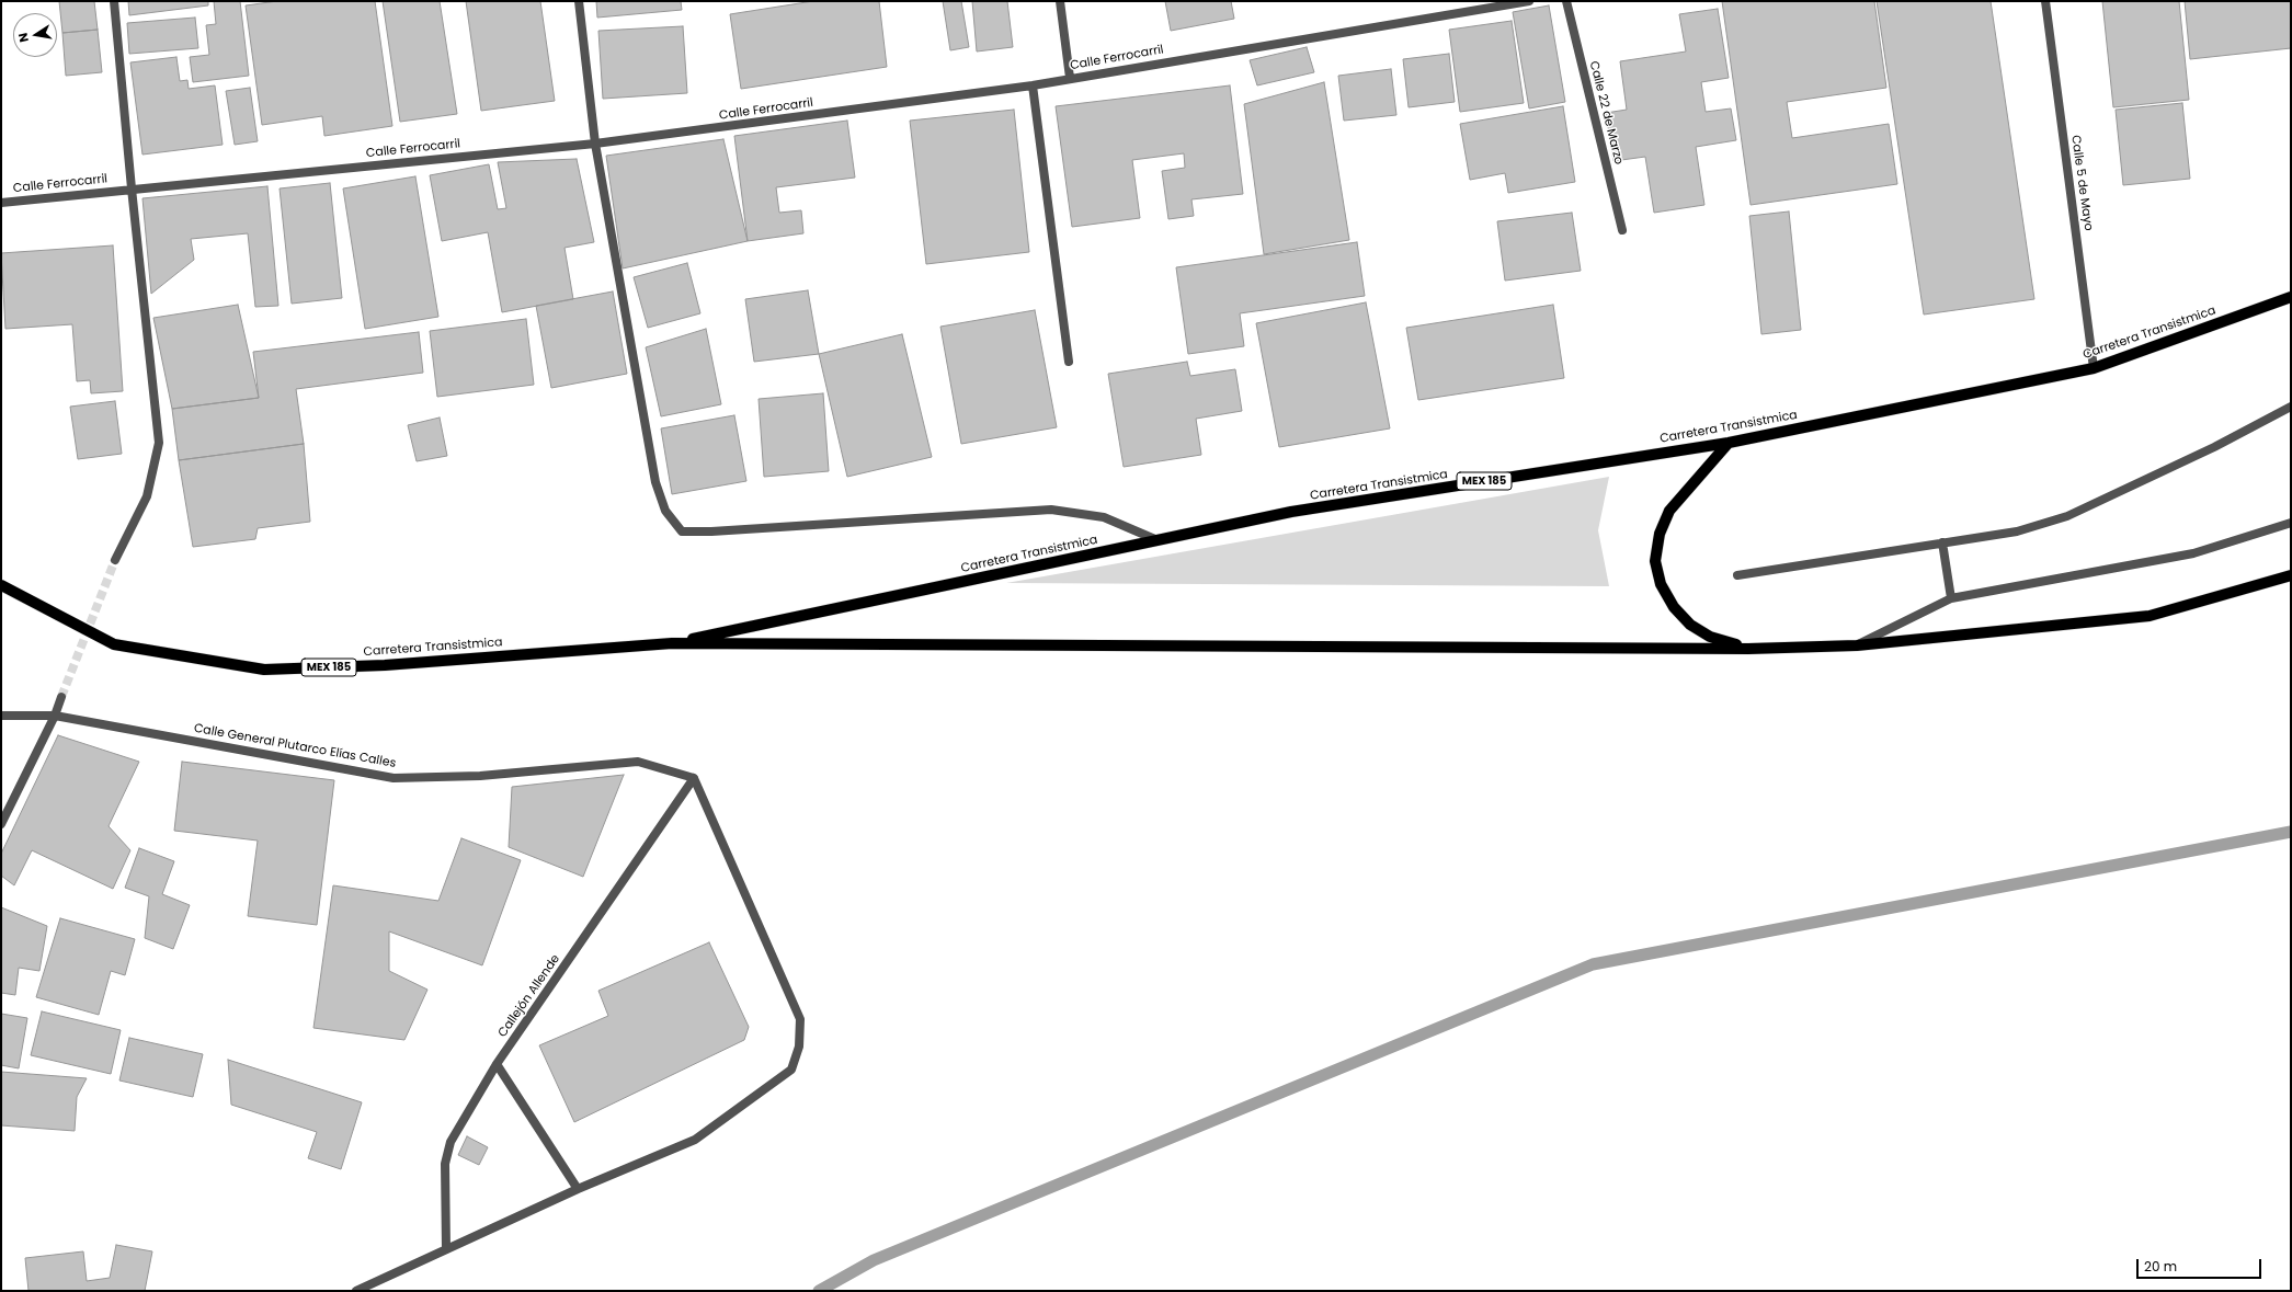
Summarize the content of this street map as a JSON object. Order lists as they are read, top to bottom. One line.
{"streets":{"main road":["Carretera Transistmica","MEX 185"],"street":["Calle Ferrocarril","Calle 22 de Marzo","Calle 5 de Mayo","Calle General Plutarco Elías Calles","Callejón Allende"]},"crossings":[["Calle 5 de Mayo","Carretera Transistmica"],["Calle General Plutarco Elías Calles","Callejón Allende"]],"scale_bar":"20 m","north":"left"}
